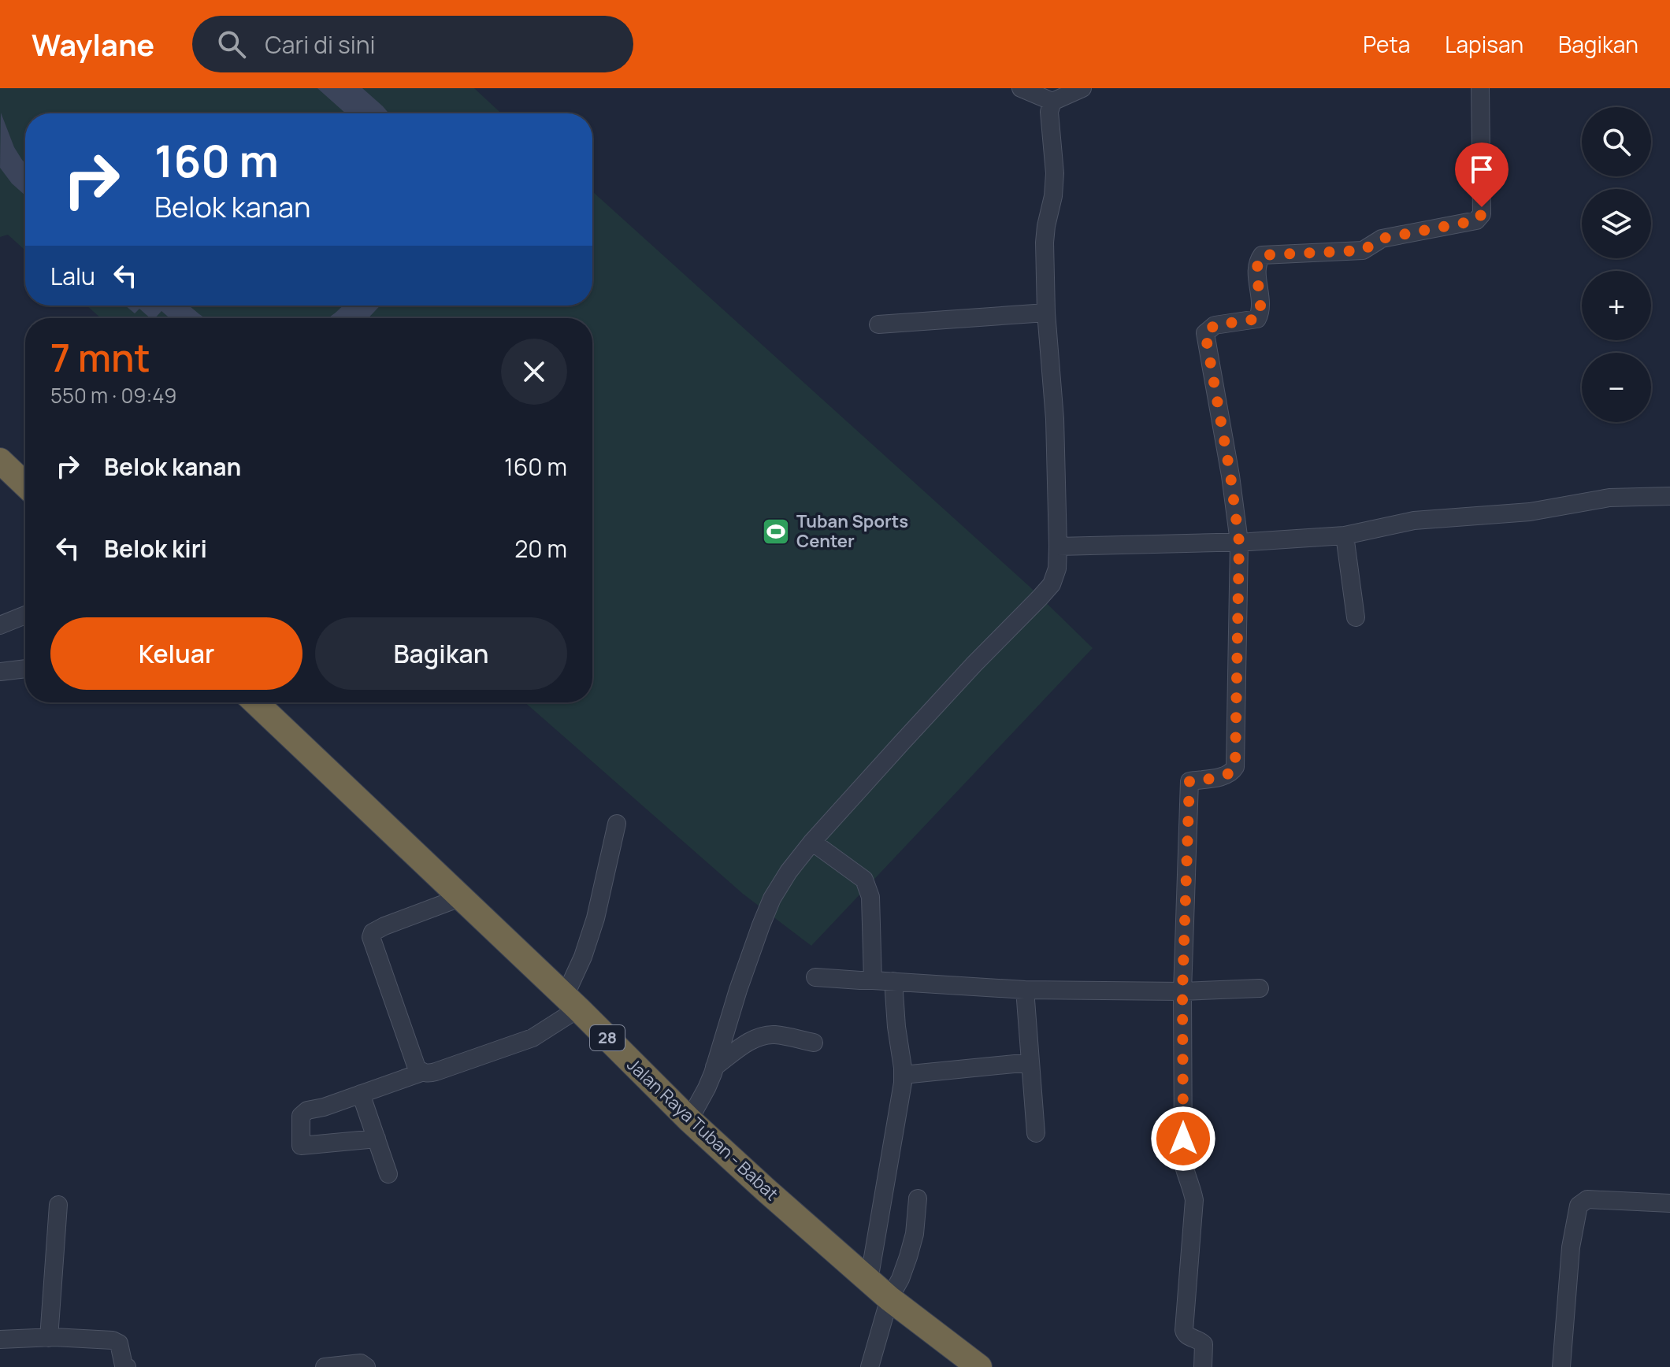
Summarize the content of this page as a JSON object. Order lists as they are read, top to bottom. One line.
{"streets":{"highway":["28","Jalan Raya Tuban - Babat"]},"places":{"sports":["Tuban Sports Center"]},"page":{"header":"Waylane","search":"Cari di sini","nav":["Peta","Lapisan","Bagikan"],"map_buttons":["+","−"],"turn":["160 m","Belok kanan"],"then":"Lalu","heading":["7 mnt","550 m · 09:49"],"list":[{"name":"Belok kanan","value":"160 m"},{"name":"Belok kiri","value":"20 m"}],"buttons":["Keluar","Bagikan"]}}
